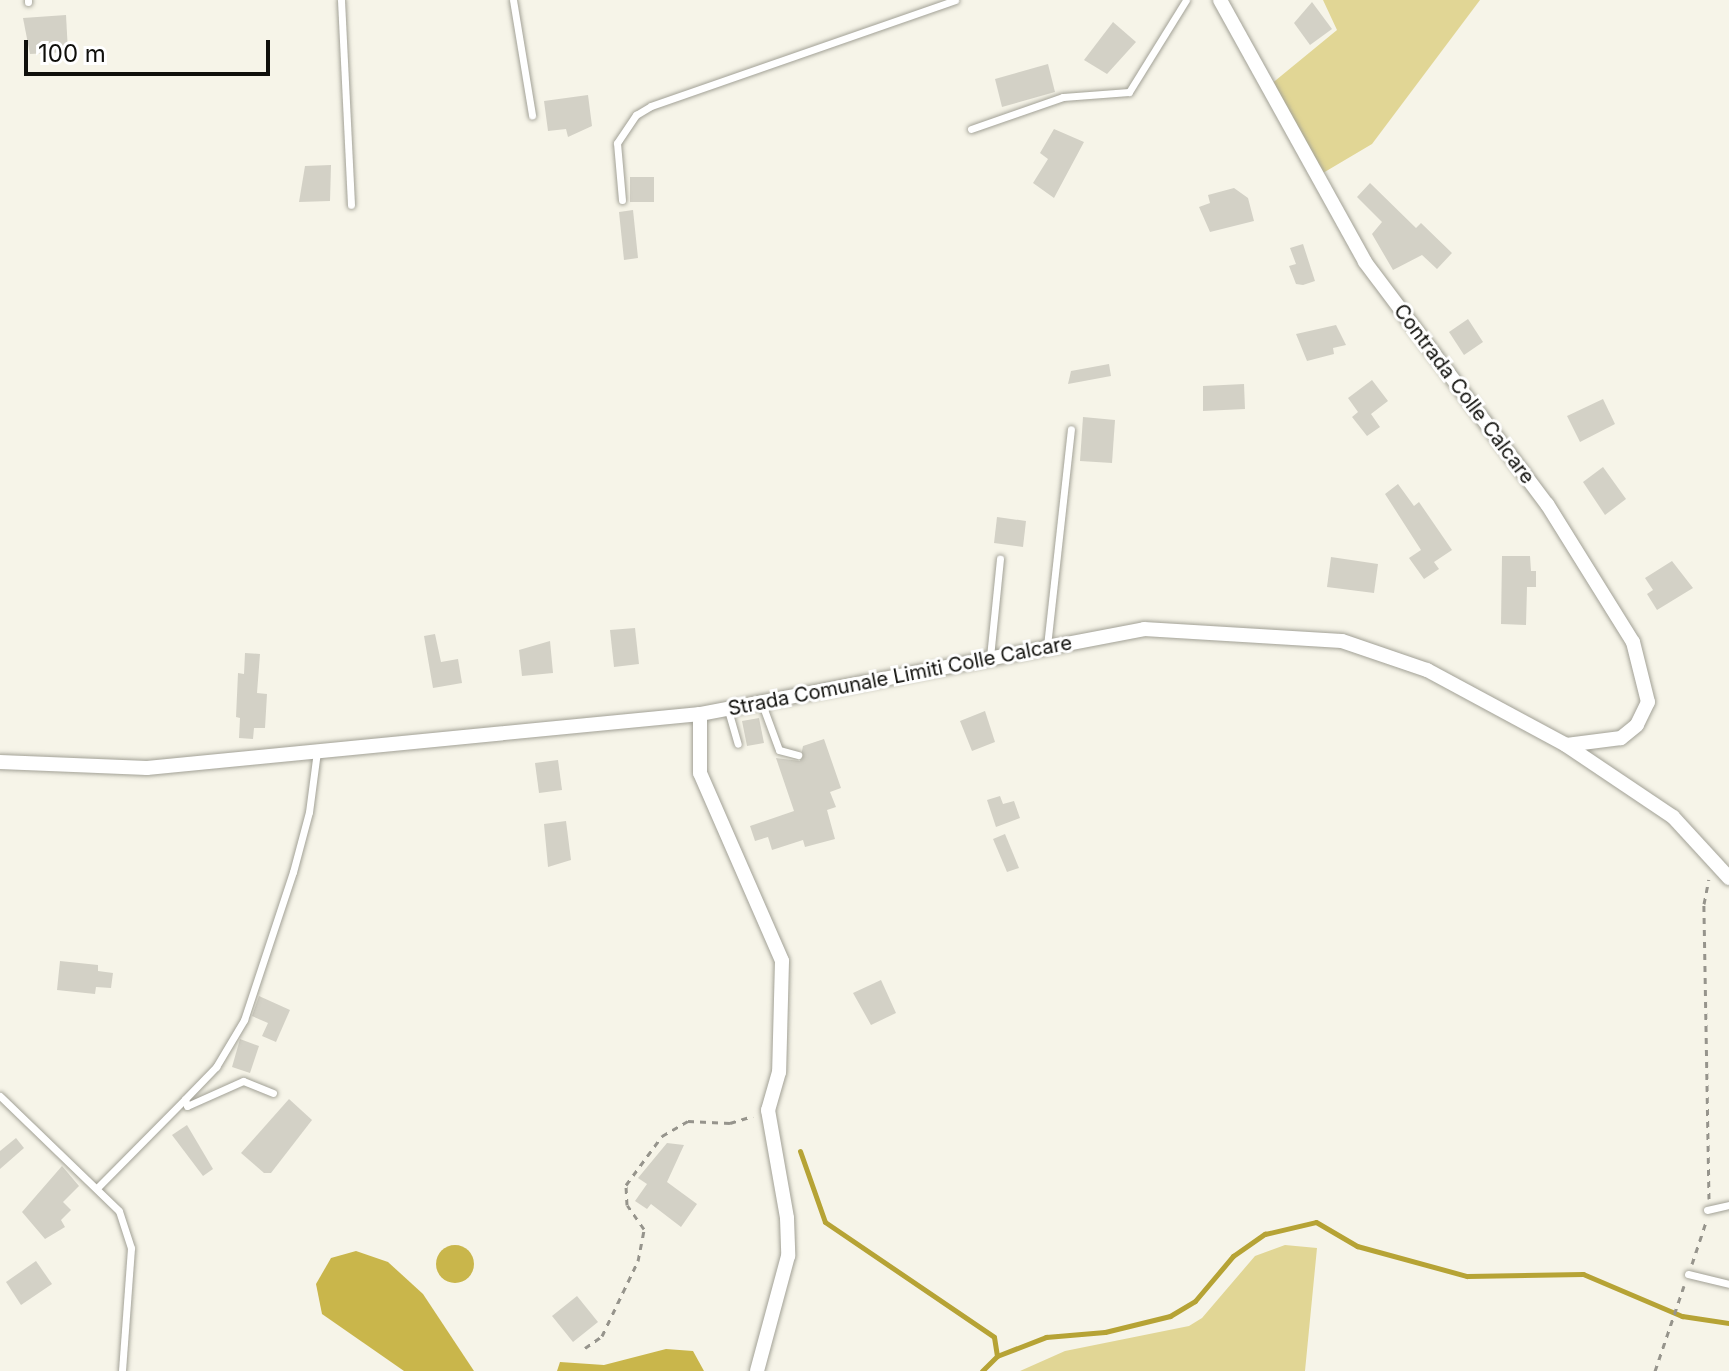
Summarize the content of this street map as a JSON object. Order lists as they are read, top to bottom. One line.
{"streets":{"street":["Contrada Colle Calcare","Strada Comunale Limiti Colle Calcare"]},"crossings":[["Contrada Colle Calcare","Strada Comunale Limiti Colle Calcare"]],"scale_bar":"100 m"}
